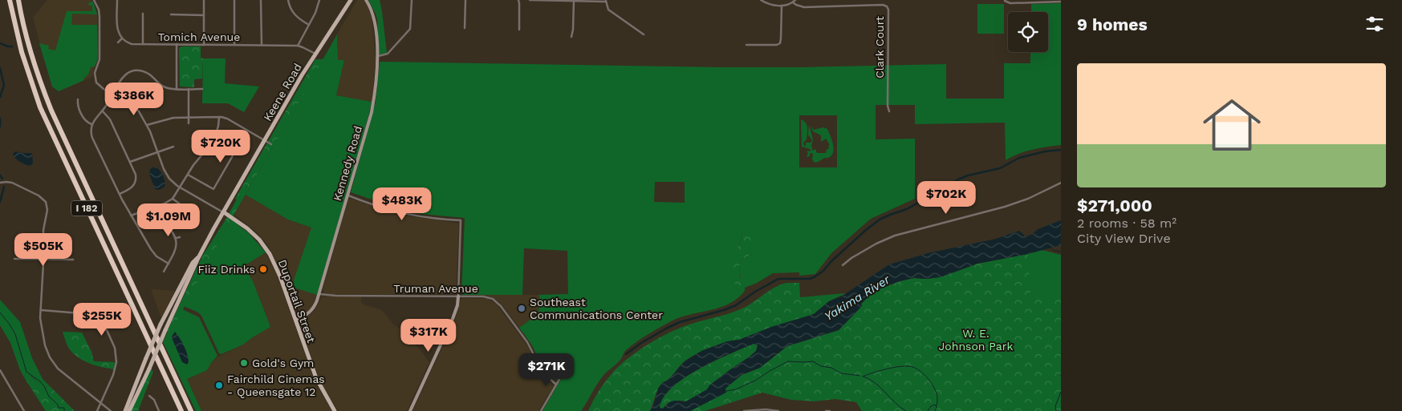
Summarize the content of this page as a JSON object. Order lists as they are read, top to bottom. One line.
{"streets":{"highway":["I 182"],"main road":["Keene Road","Duportail Street"],"street":["Tomich Avenue","Clark Court","Kennedy Road","Truman Avenue"]},"crossings":[["Tomich Avenue","Keene Road"],["Keene Road","Duportail Street"],["Kennedy Road","Truman Avenue"],["Kennedy Road","Duportail Street"]],"water":["Yakima River"],"parks":["W. E. Johnson Park"],"places":["Fiiz Drinks","Southeast Communications Center","Gold's Gym","Fairchild Cinemas - Queensgate 12"],"page":{"heading":"9 homes","list":[{"name":"$271,000","note":"2 rooms · 58 m² · City View Drive"}],"price":["$386K","$720K","$702K","$483K","$1.09M","$505K","$255K","$317K","$271K"]}}
